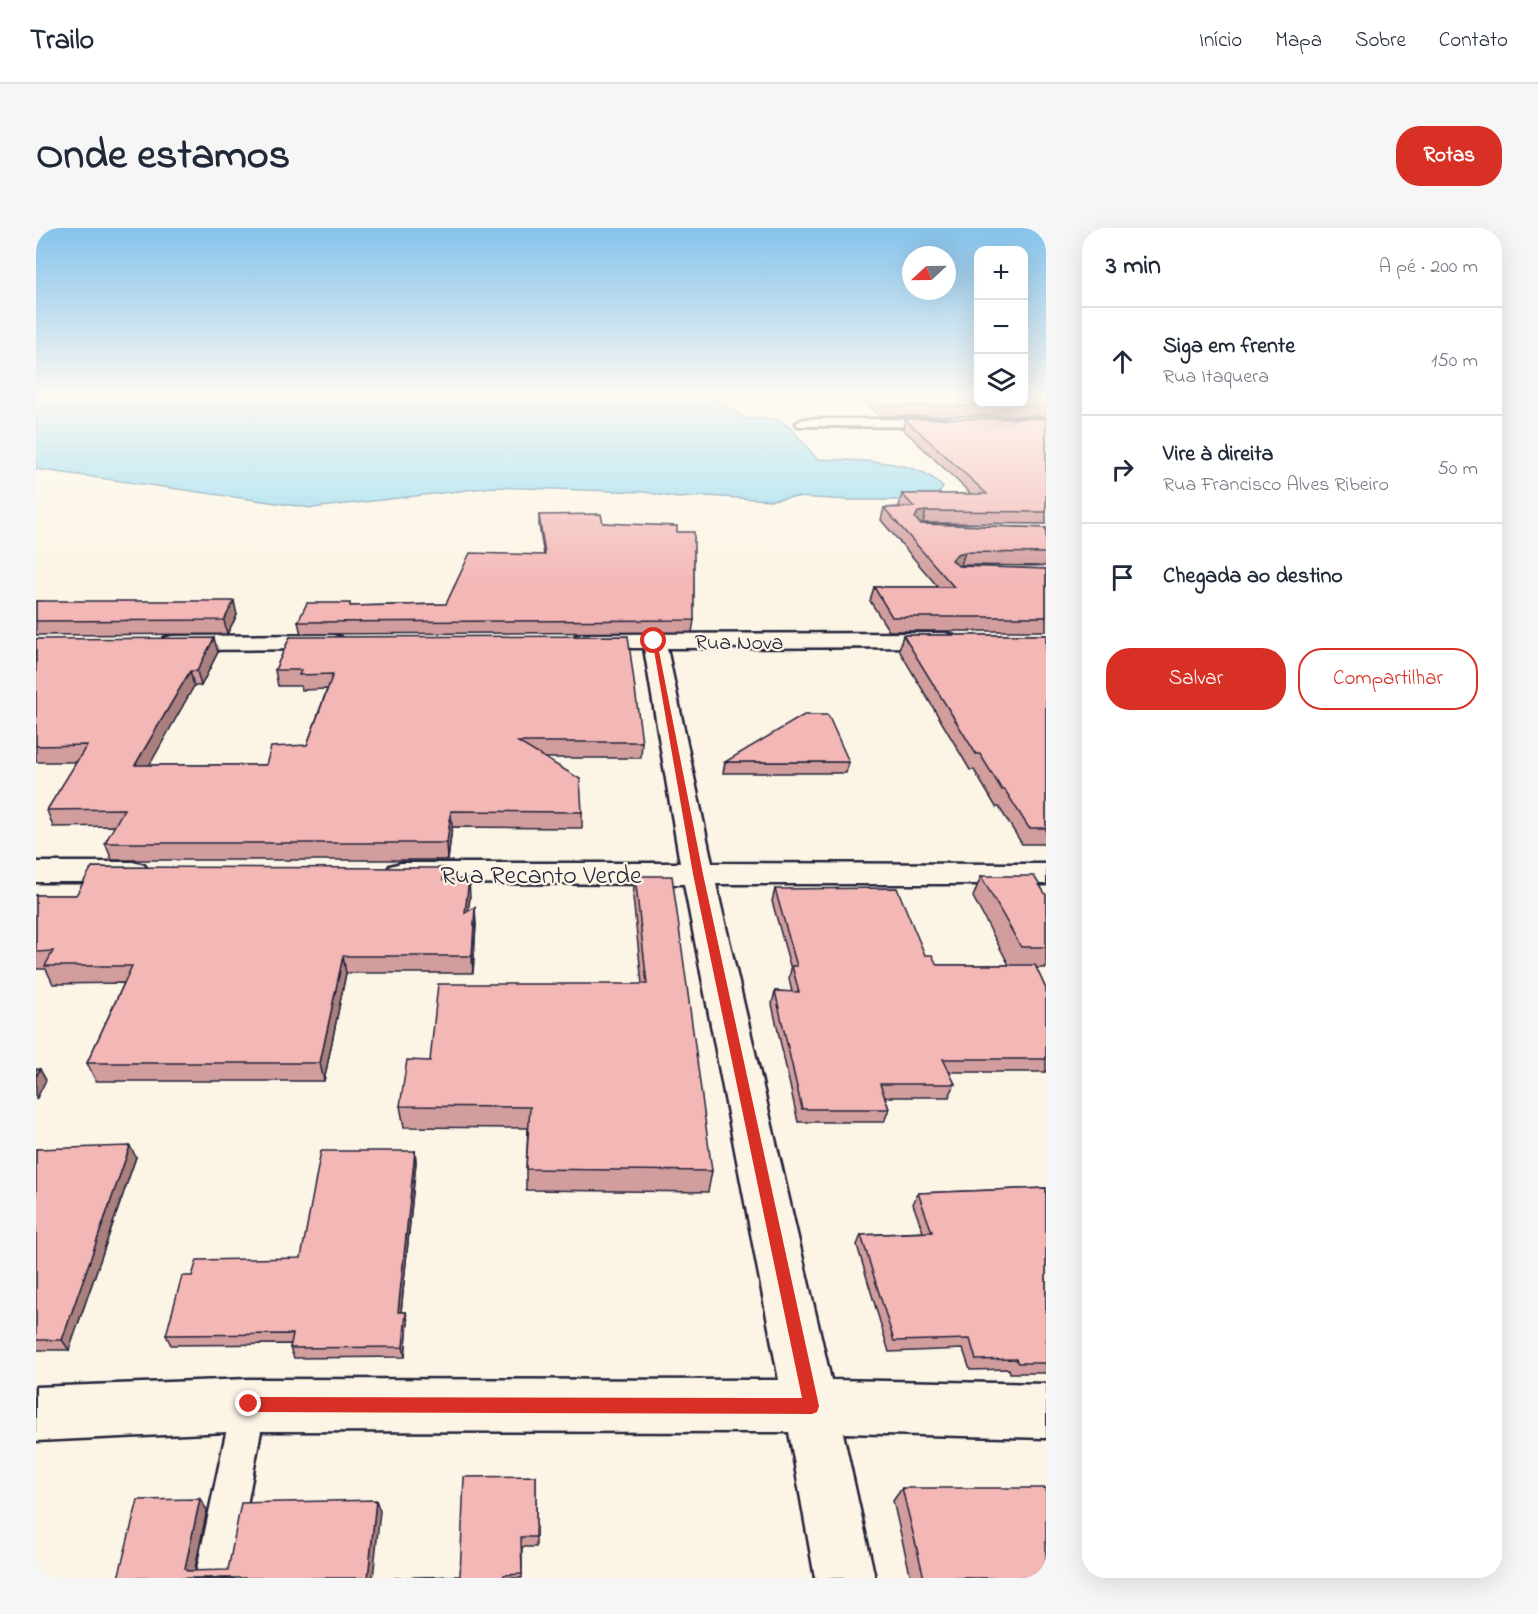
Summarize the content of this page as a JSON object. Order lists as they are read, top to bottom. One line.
{"streets":{"street":["Rua Nova","Rua Recanto Verde"]},"north":"left","page":{"header":"Trailo","nav":["Início","Mapa","Sobre","Contato"],"title":"Onde estamos","buttons":["Rotas",["Salvar","Compartilhar"]],"heading":["3 min","A pé · 200 m"],"map_buttons":["+","−"],"list":[["Siga em frente","Rua Itaquera","150 m"],["Vire à direita","Rua Francisco Alves Ribeiro","50 m"],"Chegada ao destino"]}}
